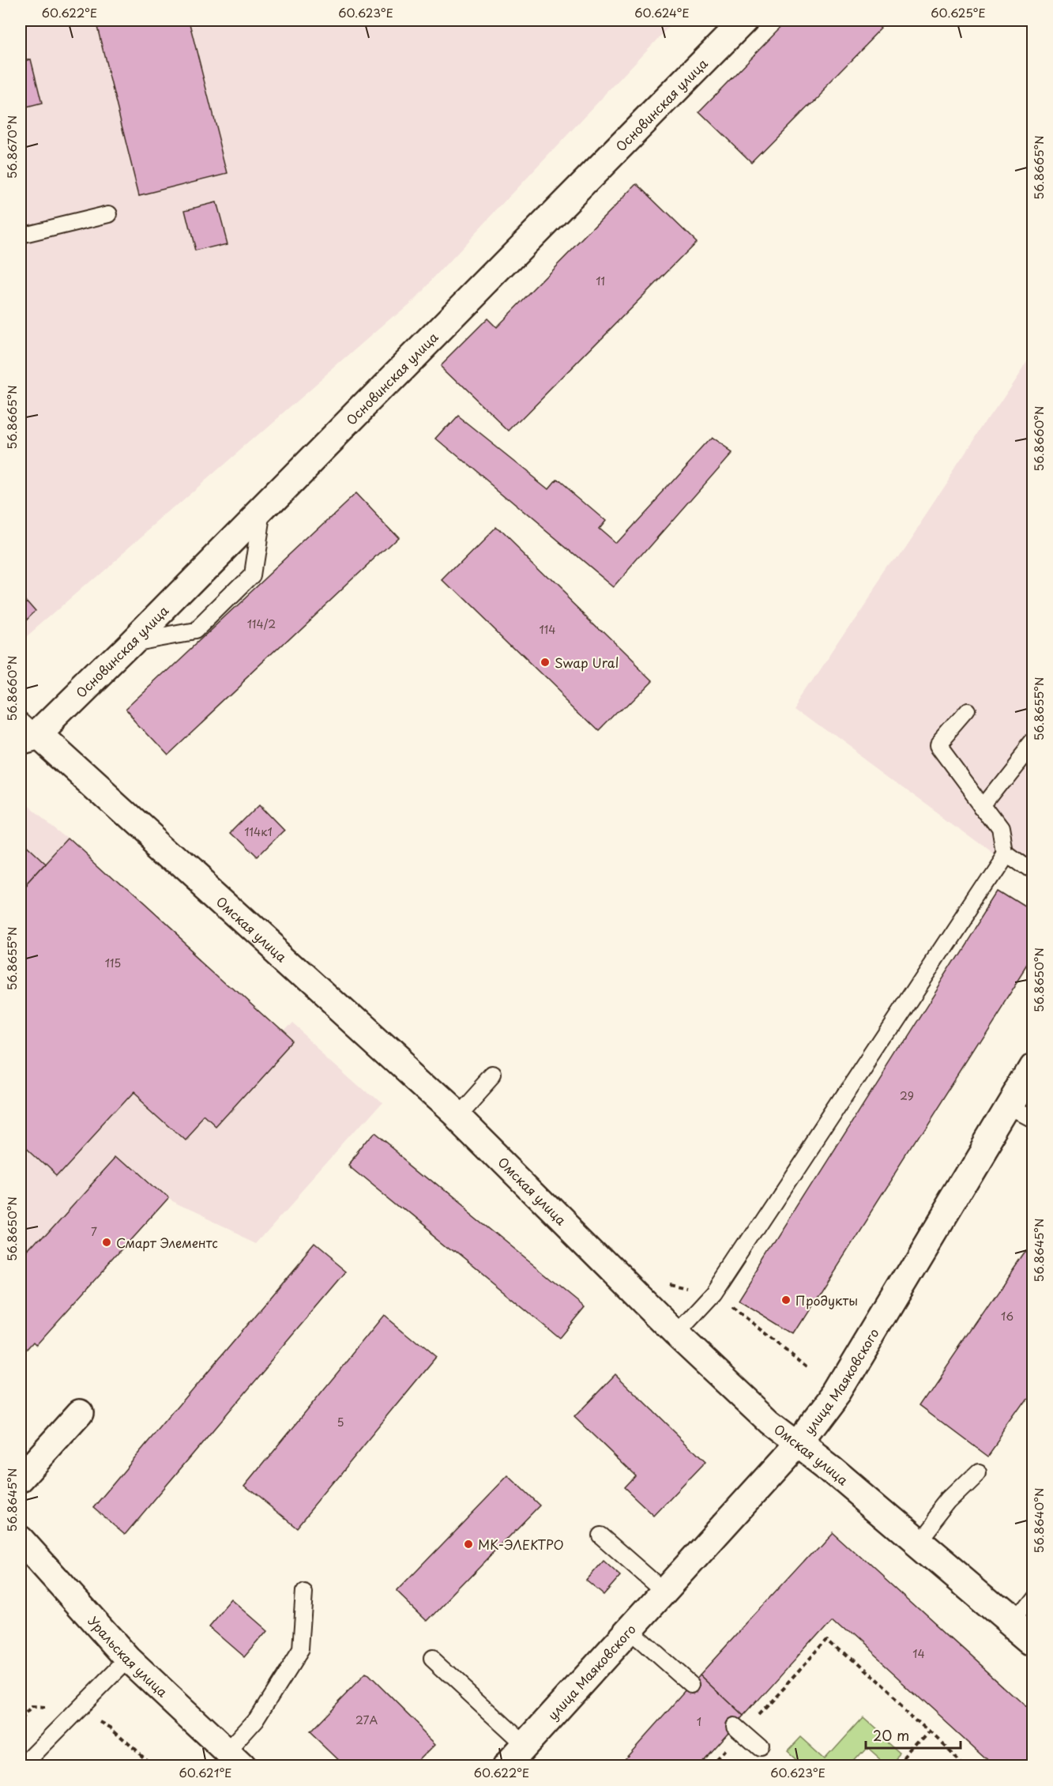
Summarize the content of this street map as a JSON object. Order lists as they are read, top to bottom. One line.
{"streets":{"street":["Основинская улица","Омская улица","улица Маяковского","Уральская улица"]},"crossings":[["Основинская улица","Омская улица"],["Омская улица","улица Маяковского"]],"places":["Swap Ural","Смарт Элементс","Продукты","МК-ЭЛЕКТРО"],"house_numbers":["11","114/2","114","114к1","115","29","7","16","5","14","27А","1"],"scale_bar":"20 m","coordinates":["60.622°E","60.623°E","60.624°E","60.625°E","56.8670°N","56.8665°N","56.8660°N","56.8655°N","56.8650°N","56.8645°N","56.8640°N","60.621°E"]}
